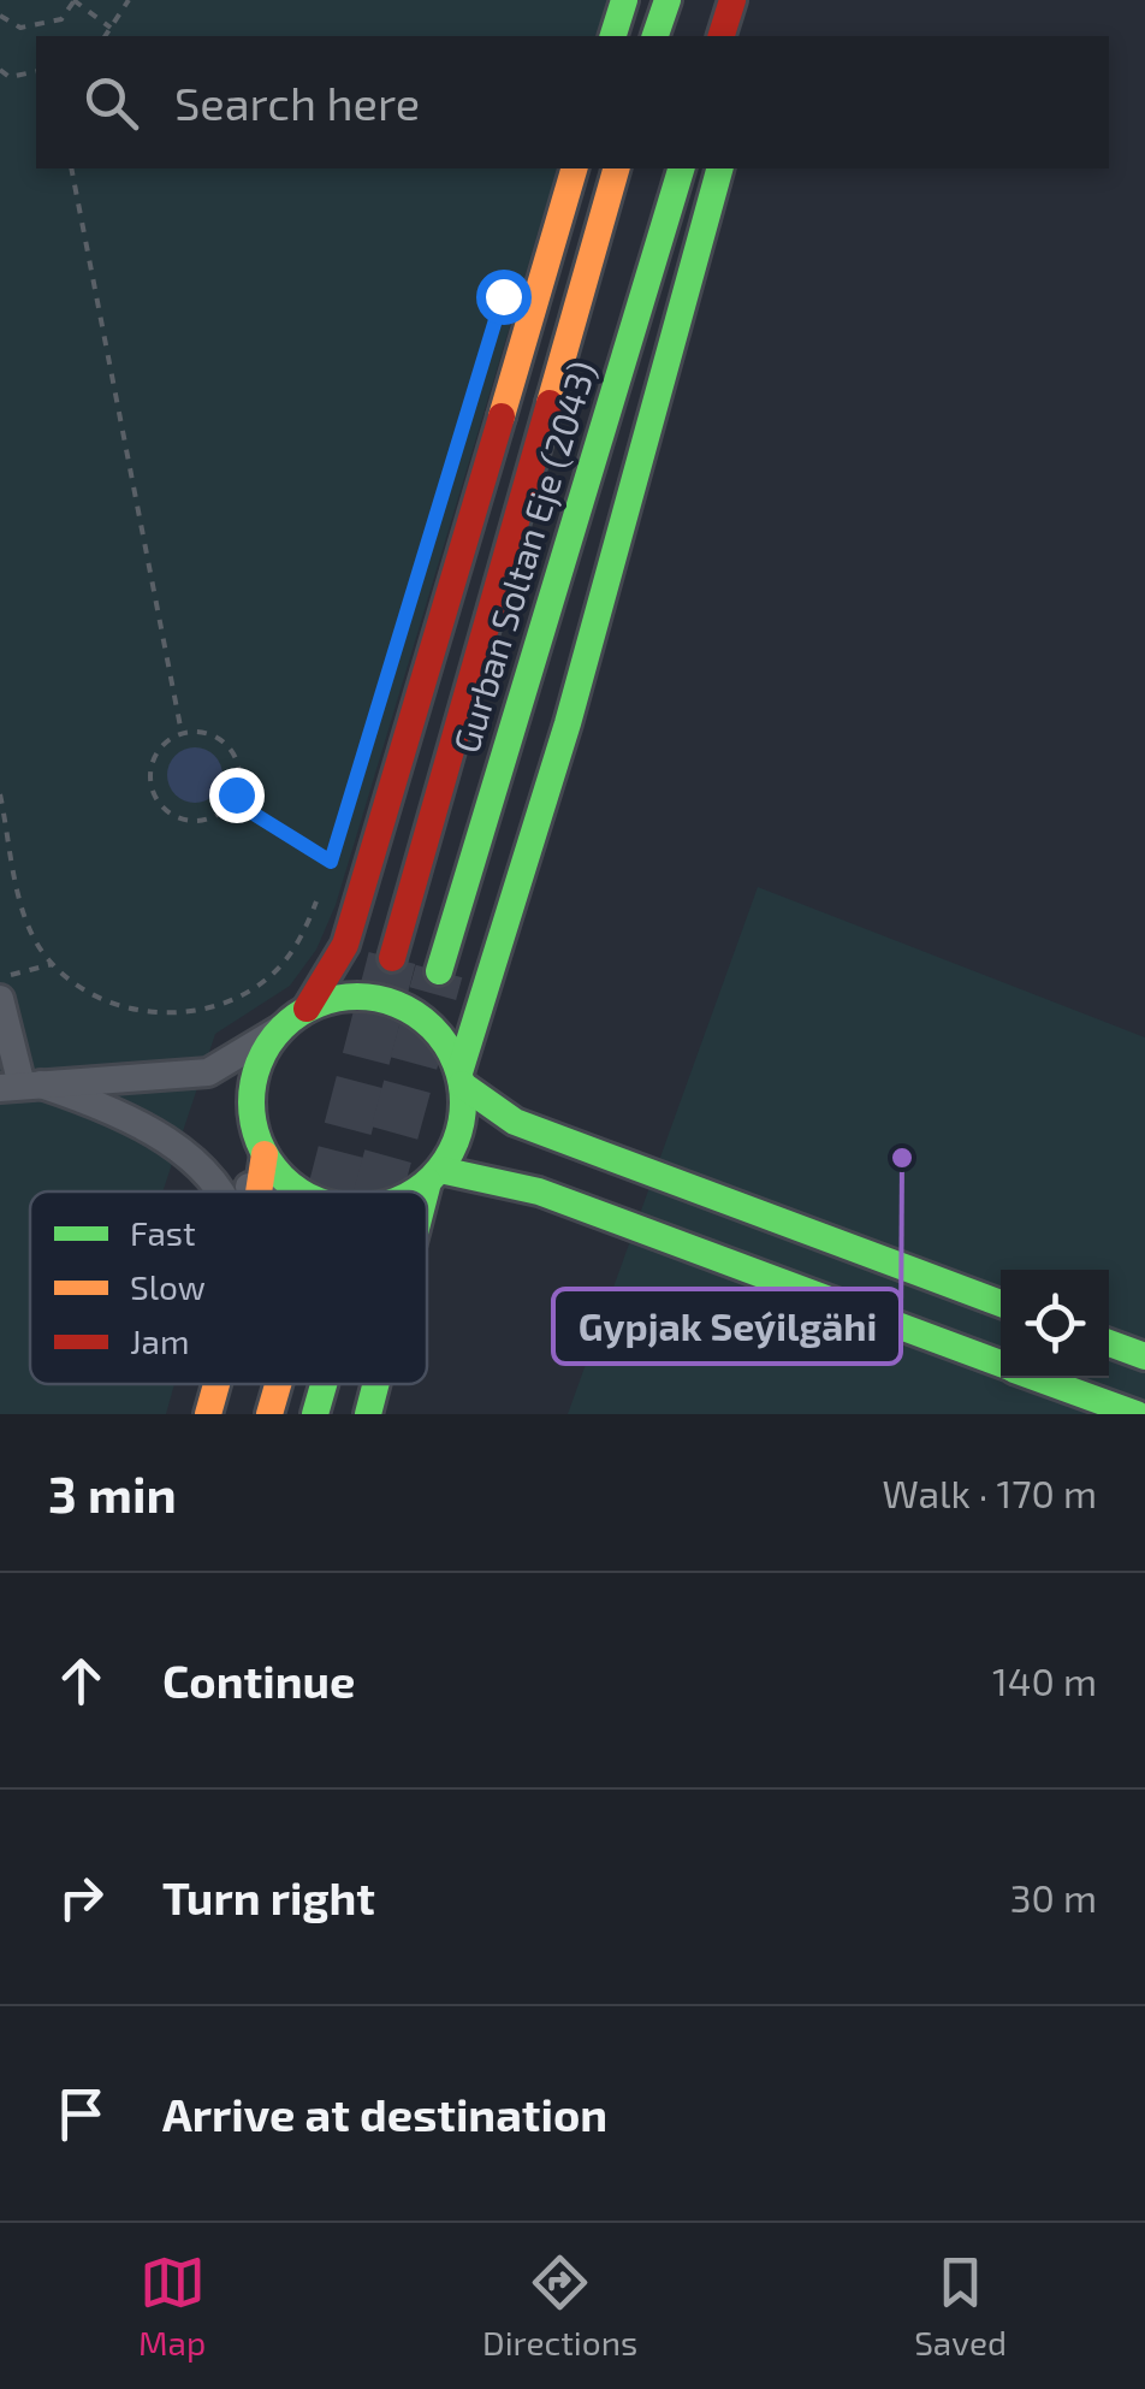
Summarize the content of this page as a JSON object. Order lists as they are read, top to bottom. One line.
{"streets":{"main road":["Gurban Soltan Eje (2043)"]},"places":["Gypjak Seýilgähi"],"legend":["Fast","Slow","Jam"],"page":{"search":"Search here","heading":["3 min","Walk · 170 m"],"list":[["Continue","140 m"],["Turn right","30 m"],"Arrive at destination"],"nav":["Map","Directions","Saved"]}}
